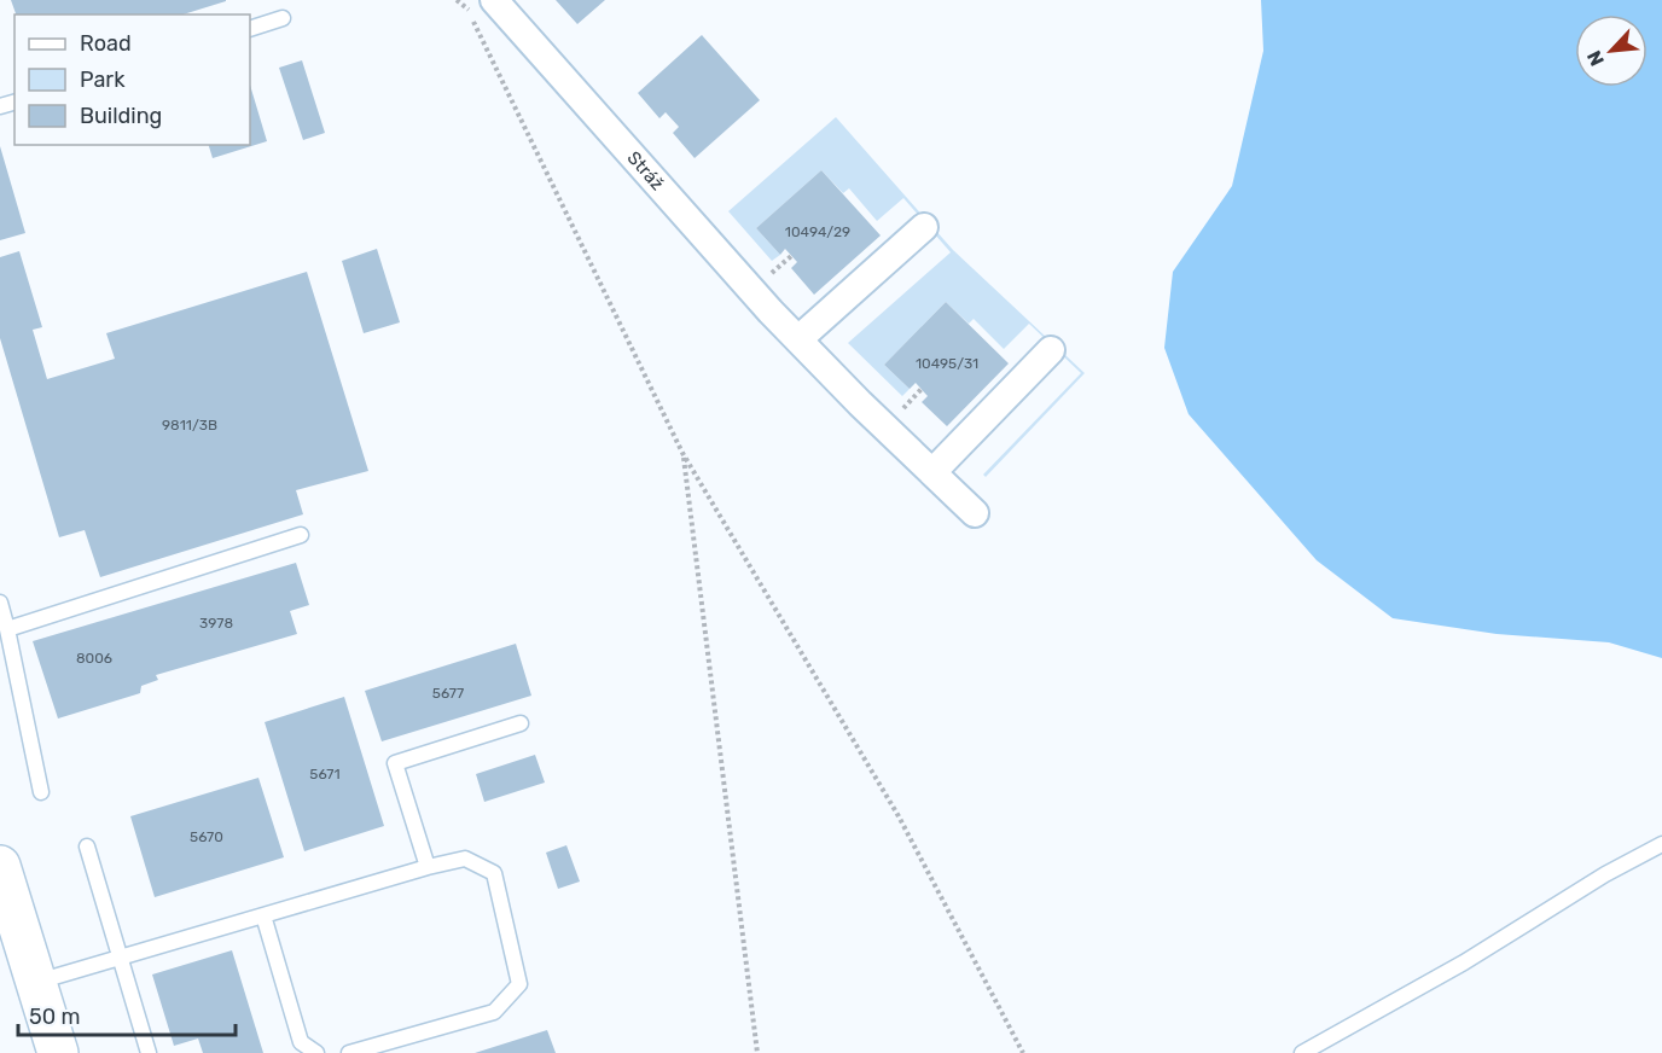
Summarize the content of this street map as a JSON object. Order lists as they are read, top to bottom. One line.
{"streets":{"street":["Stráž"]},"house_numbers":["10494/29","10495/31","9811/3B","3978","8006","5677","5671","5670"],"legend":["Road","Park","Building"],"scale_bar":"50 m","north":"bottom left"}
